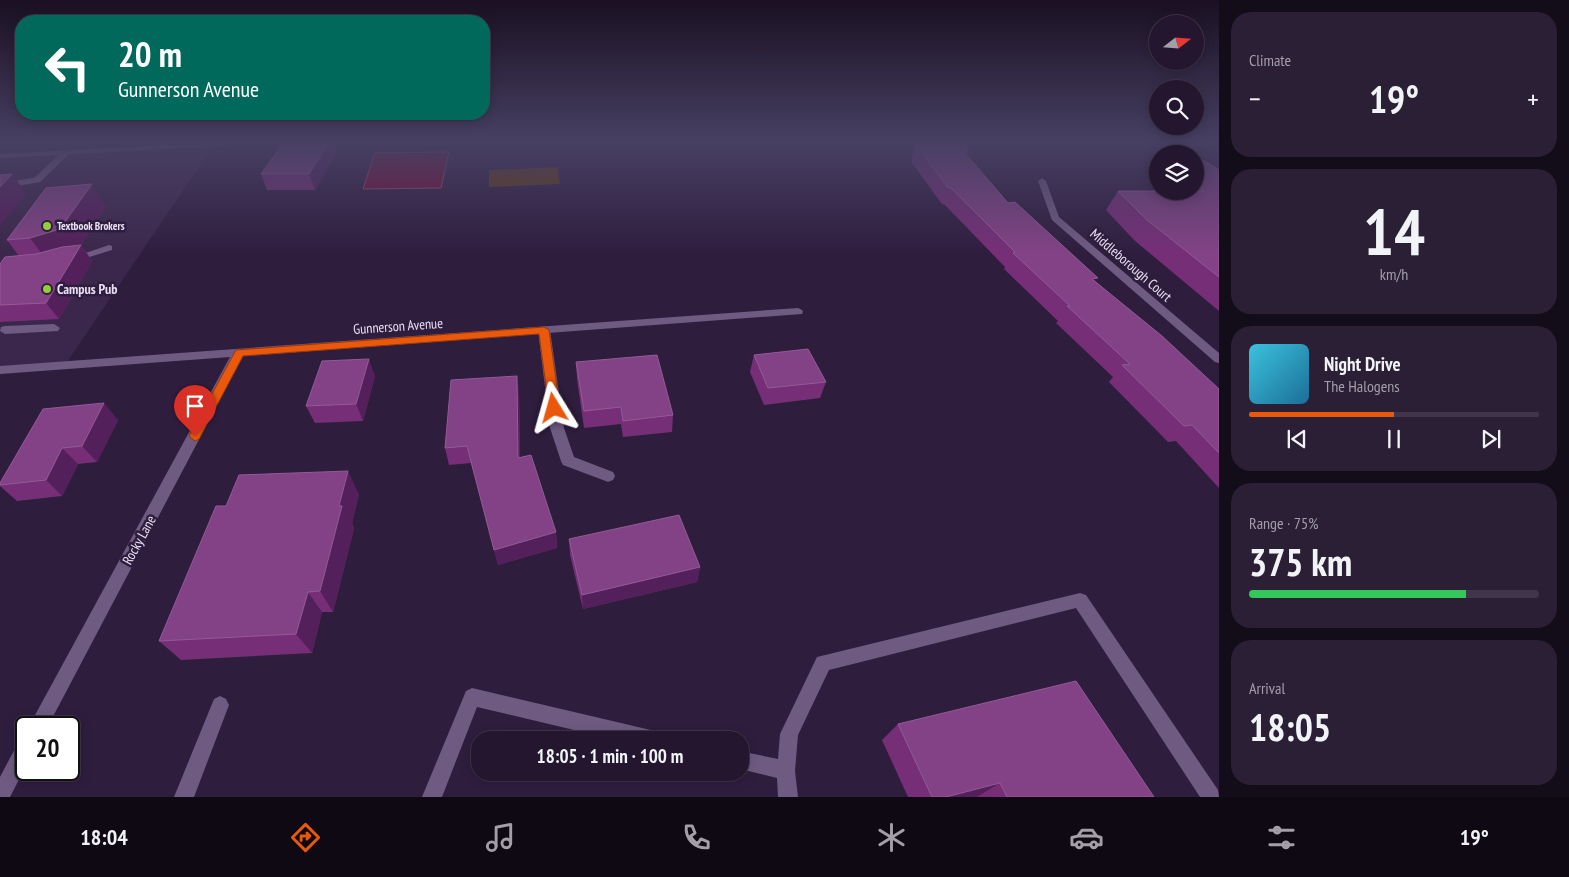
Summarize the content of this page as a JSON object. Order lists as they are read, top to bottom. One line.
{"streets":{"street":["Middleborough Court","Gunnerson Avenue","Rocky Lane"]},"crossings":[["Gunnerson Avenue","Rocky Lane"]],"places":["Textbook Brokers","Campus Pub"],"north":"right","page":{"tile":["Climate",["14","km/h"],["Range · 75%","375 km"],["Arrival","18:05"]],"turn":["20 m","Gunnerson Avenue"],"heat":["−","19°","+"],"song":["Night Drive","The Halogens"],"limit":"20","trip":"18:05 · 1 min · 100 m","tabs":["18:04","19°"]}}
